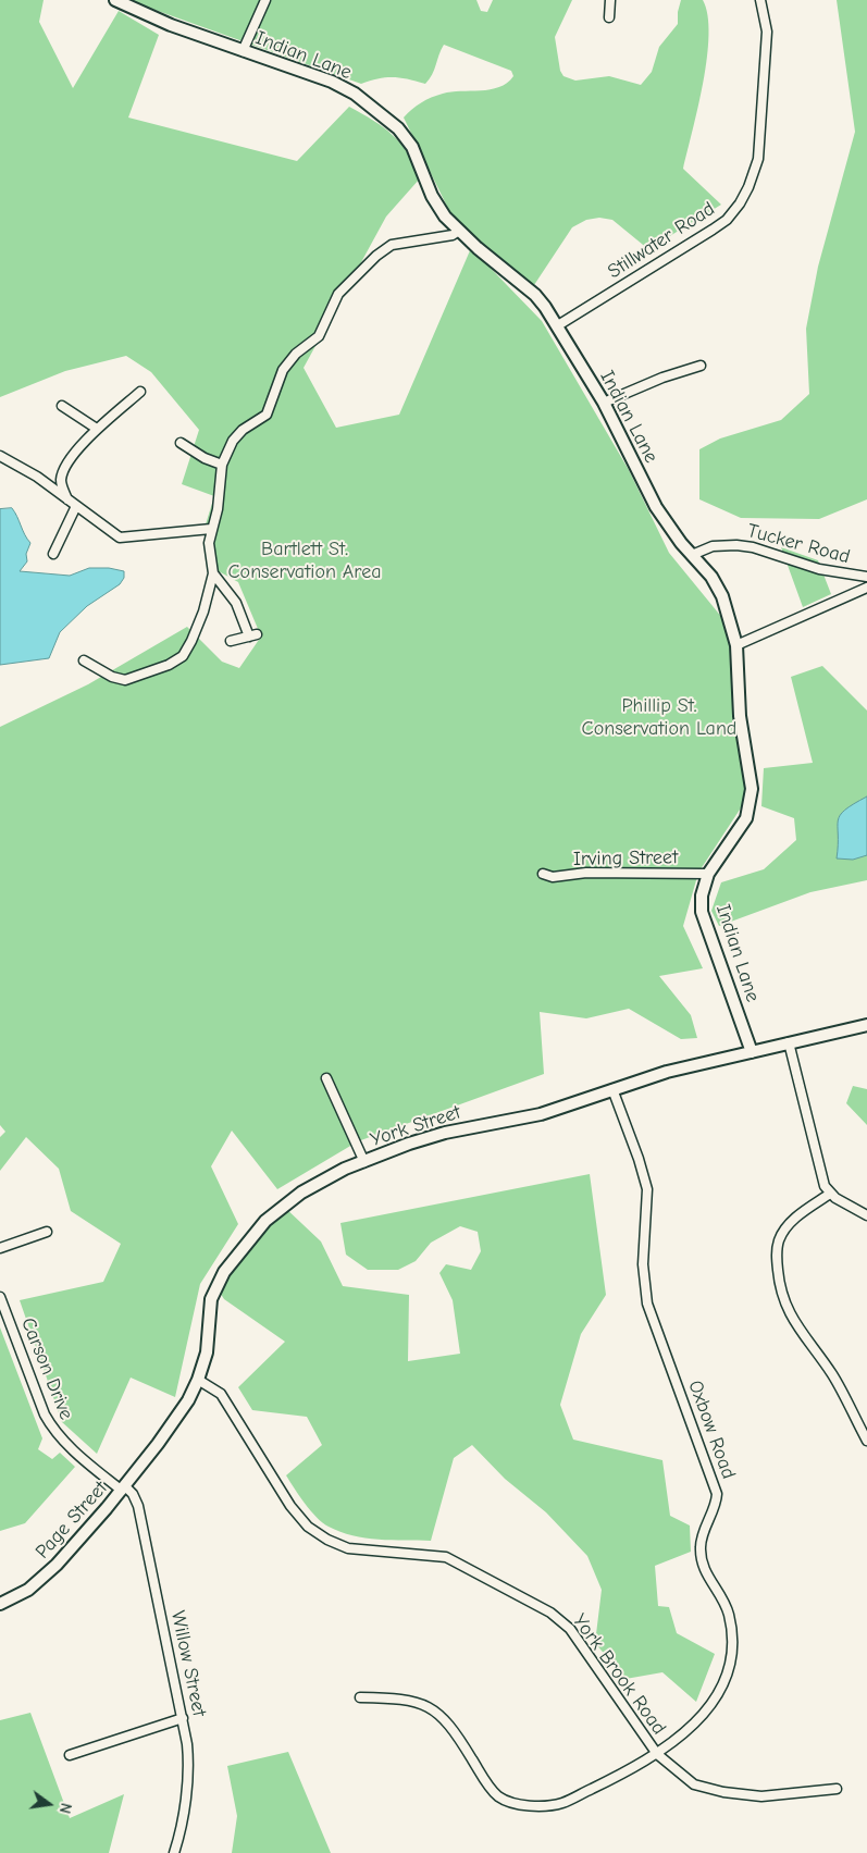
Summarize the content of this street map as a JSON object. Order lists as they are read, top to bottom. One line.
{"streets":{"street":["Indian Lane","Stillwater Road","Tucker Road","Irving Street","York Street","Carson Drive","Oxbow Road","Page Street","Willow Street","York Brook Road"]},"crossings":[["Indian Lane","Stillwater Road"],["Indian Lane","Tucker Road"],["Indian Lane","Irving Street"],["Indian Lane","York Street"],["York Street","Oxbow Road"],["York Street","Page Street"],["York Street","York Brook Road"],["Carson Drive","Page Street"],["Carson Drive","Willow Street"],["Oxbow Road","York Brook Road"],["Page Street","Willow Street"]],"parks":["Bartlett St. Conservation Area","Phillip St. Conservation Land"],"north":"right"}
